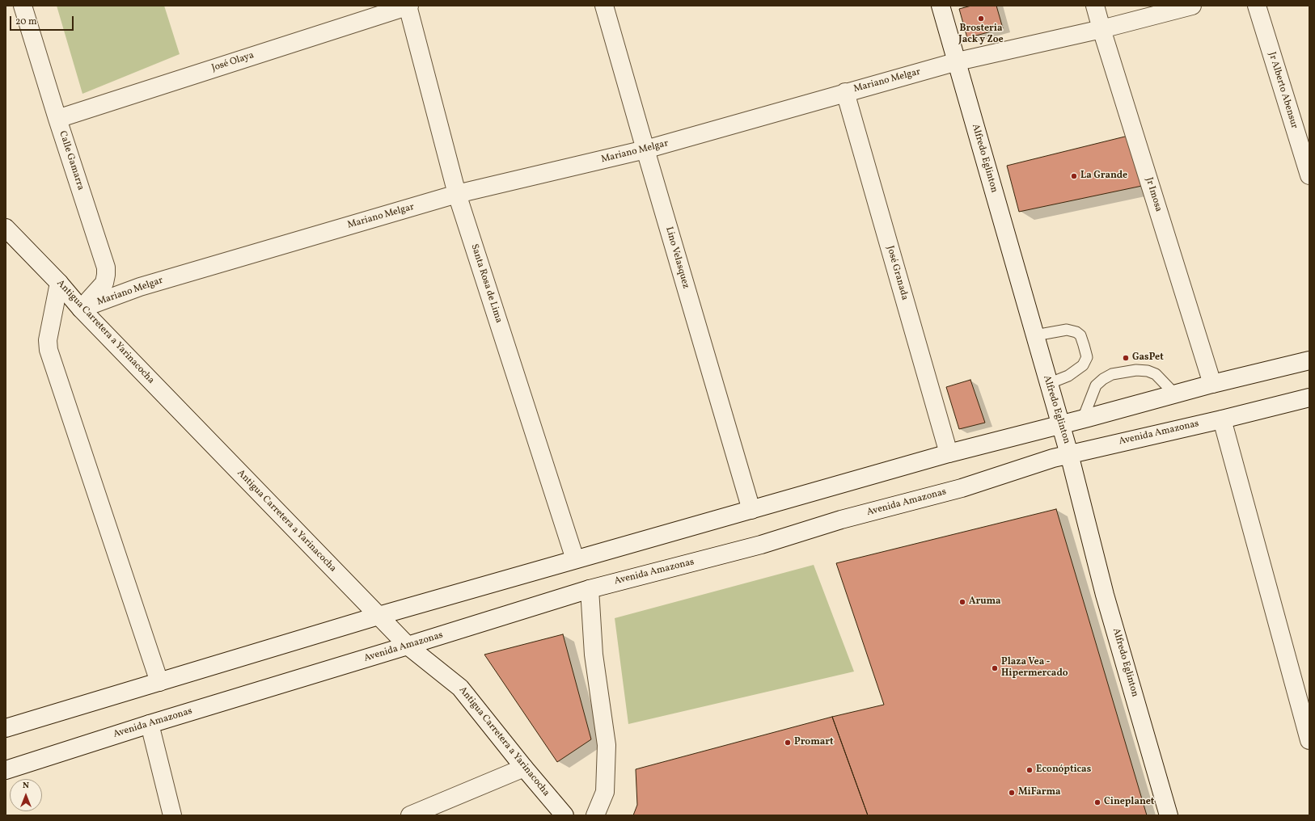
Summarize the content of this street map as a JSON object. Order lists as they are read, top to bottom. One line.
{"streets":{"street":["José Olaya","Mariano Melgar","Jr Alberto Abensur","Alfredo Eglinton","Calle Gamarra","Jr Imosa","Lino Velasquez","José Granada","Santa Rosa de Lima","Antigua Carretera a Yarinacocha","Avenida Amazonas"]},"crossings":[["José Olaya","Calle Gamarra"],["José Olaya","Santa Rosa de Lima"],["Mariano Melgar","Alfredo Eglinton"],["Mariano Melgar","Calle Gamarra"],["Mariano Melgar","Jr Imosa"],["Mariano Melgar","Lino Velasquez"],["Mariano Melgar","José Granada"],["Mariano Melgar","Santa Rosa de Lima"],["Mariano Melgar","Antigua Carretera a Yarinacocha"],["Alfredo Eglinton","Avenida Amazonas"],["Calle Gamarra","Antigua Carretera a Yarinacocha"],["Antigua Carretera a Yarinacocha","Avenida Amazonas"]],"places":["Brosteria Jack y Zoe","La Grande","GasPet","Aruma","Plaza Vea - Hipermercado","Promart","Econópticas","MiFarma","Cineplanet"],"scale_bar":"20 m","north":"top"}
